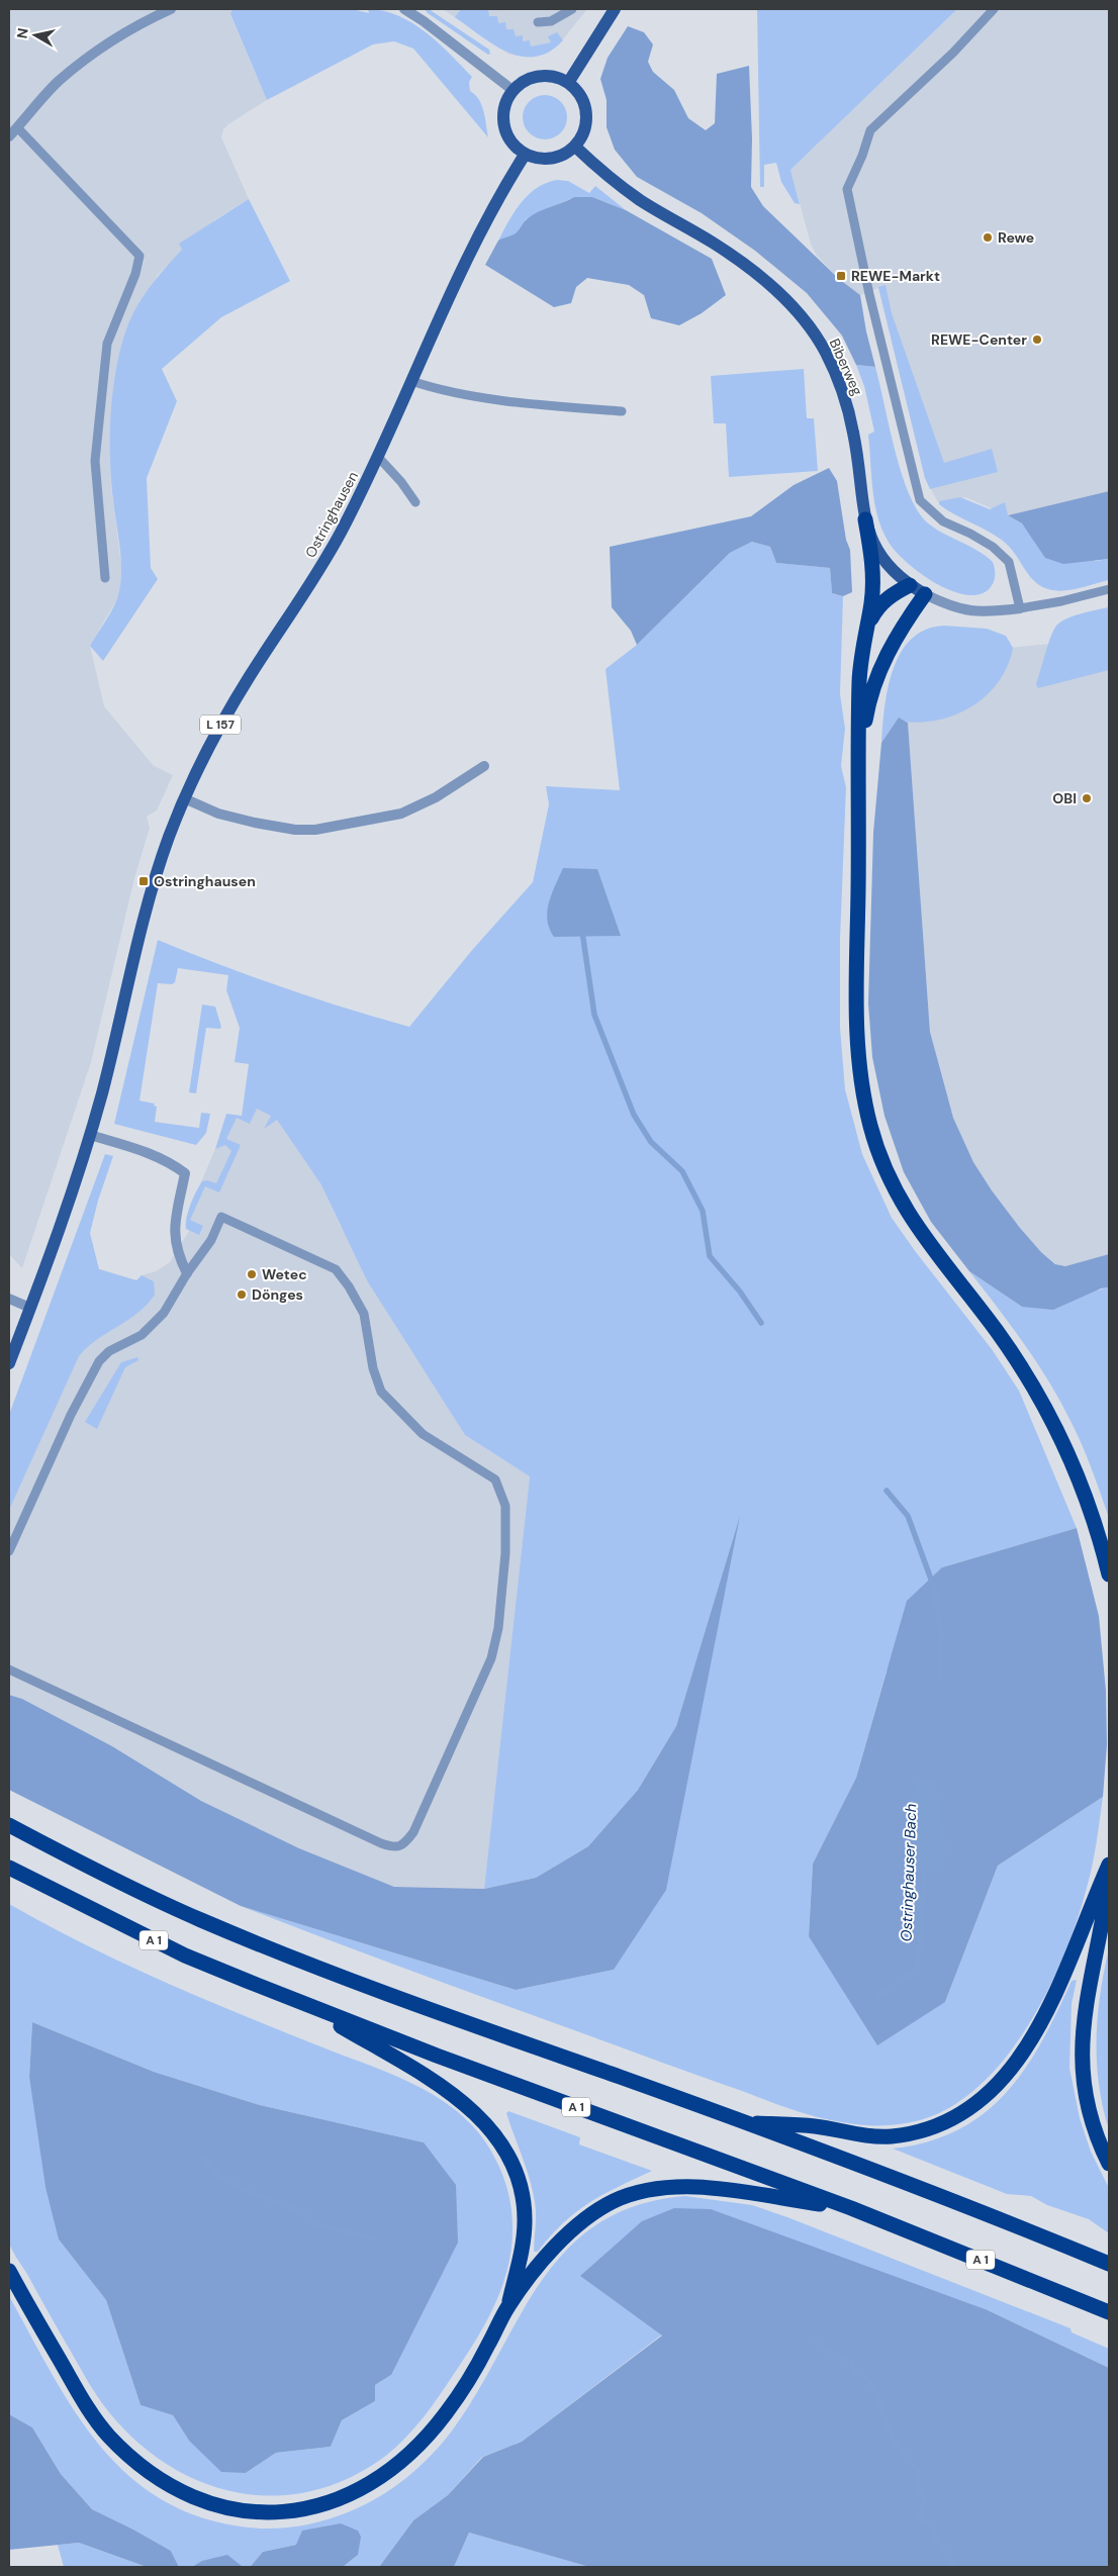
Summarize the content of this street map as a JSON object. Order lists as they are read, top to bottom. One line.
{"streets":{"highway":["A 1"],"main road":["Biberweg","Ostringhausen","L 157"]},"crossings":[["Biberweg","Ostringhausen"]],"water":["Ostringhauser Bach"],"places":{"other":["Rewe","REWE-Center","OBI","Wetec","Dönges"],"transit":["REWE-Markt","Ostringhausen"]},"north":"left"}
